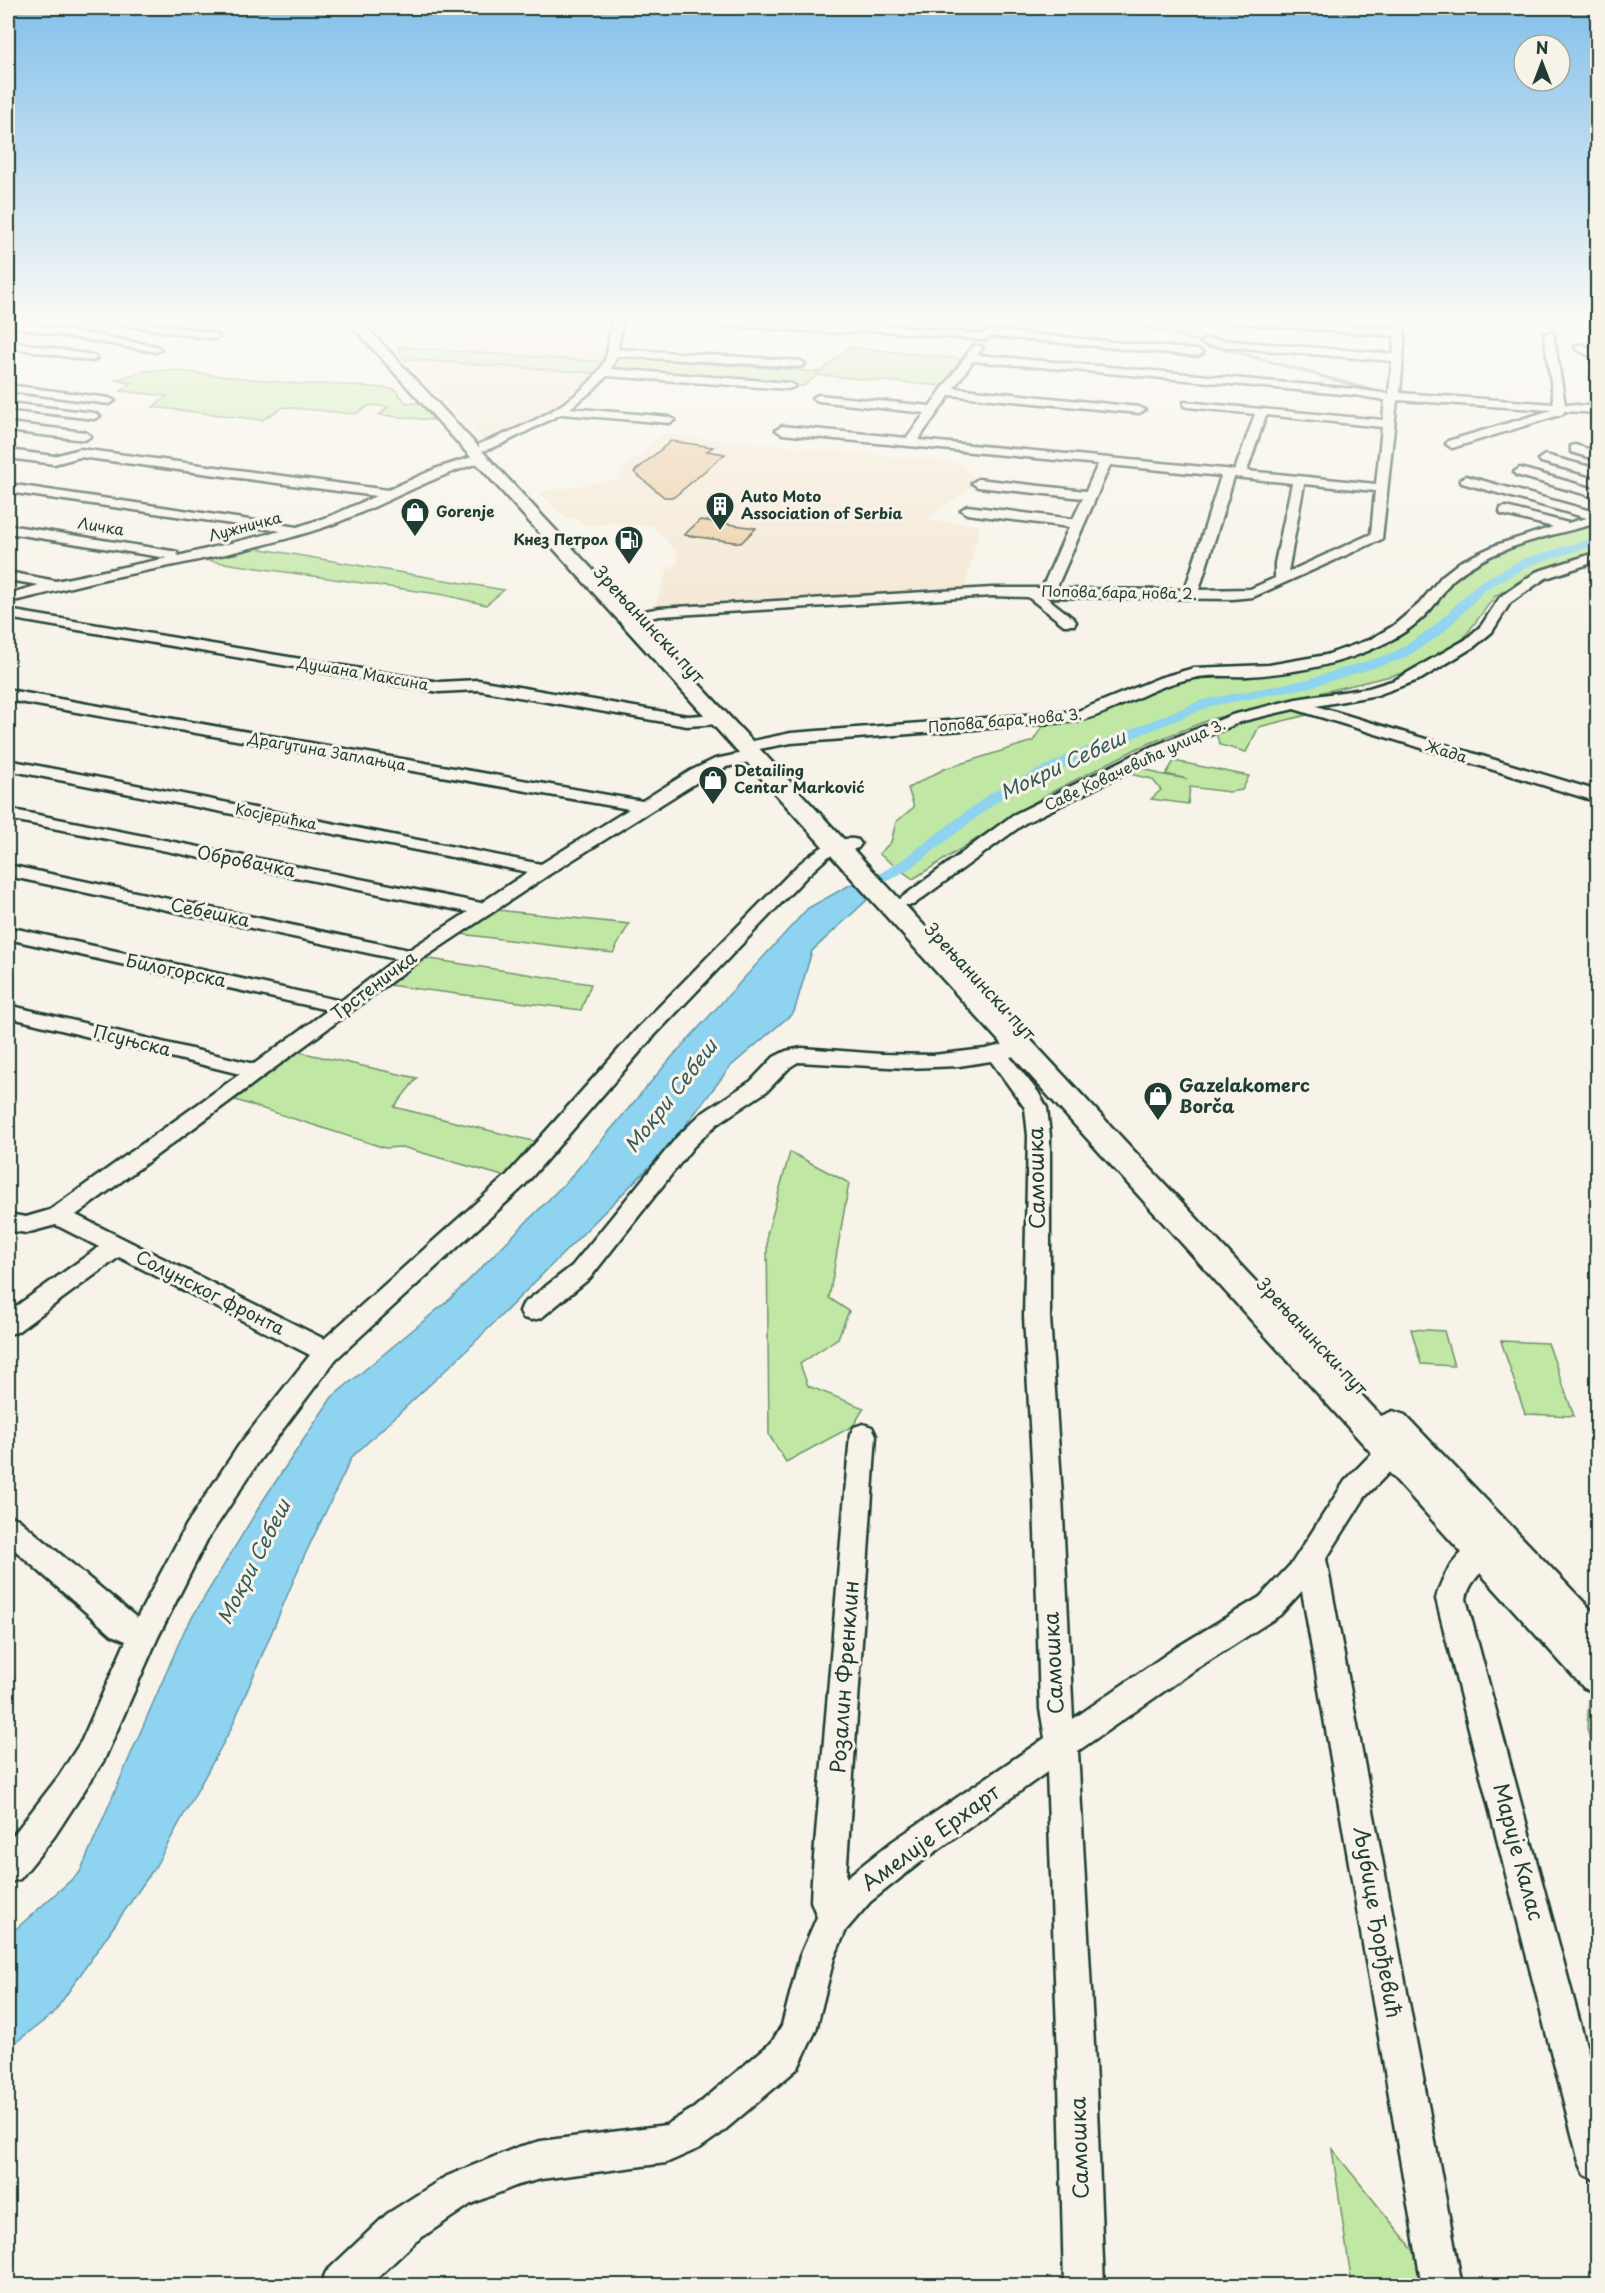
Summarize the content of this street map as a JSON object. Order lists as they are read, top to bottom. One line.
{"streets":{"main road":["Зрењанински пут"],"street":["Личка","Лужничка","Попова бара нова 2.","Душана Максина","Попова бара нова 3.","Драгутина Заплањца","Жада","Саве Ковачевића улица 3.","Косјерићка","Обровачка","Себешка","Билогорска","Трстеничка","Псуњска","Самошка","Солунског фронта","Розалин Френклин","Амелије Ерхарт","Марије Калас","Љубице Ђорђевић"]},"crossings":[["Личка","Лужничка"],["Лужничка","Зрењанински пут"],["Попова бара нова 2.","Зрењанински пут"],["Зрењанински пут","Душана Максина"],["Зрењанински пут","Попова бара нова 3."],["Зрењанински пут","Саве Ковачевића улица 3."],["Зрењанински пут","Трстеничка"],["Зрењанински пут","Самошка"],["Зрењанински пут","Амелије Ерхарт"],["Зрењанински пут","Марије Калас"],["Попова бара нова 3.","Трстеничка"],["Драгутина Заплањца","Трстеничка"],["Жада","Саве Ковачевића улица 3."],["Косјерићка","Трстеничка"],["Обровачка","Трстеничка"],["Себешка","Трстеничка"],["Билогорска","Трстеничка"],["Трстеничка","Псуњска"],["Самошка","Амелије Ерхарт"],["Розалин Френклин","Амелије Ерхарт"],["Амелије Ерхарт","Љубице Ђорђевић"]],"water":["Мокри Себеш"],"places":{"building":["Auto Moto Association of Serbia"],"shop":["Gorenje","Detailing Centar Marković","Gazelakomerc Borča"],"fuel station":["Кнез Петрол"]},"north":"top"}
